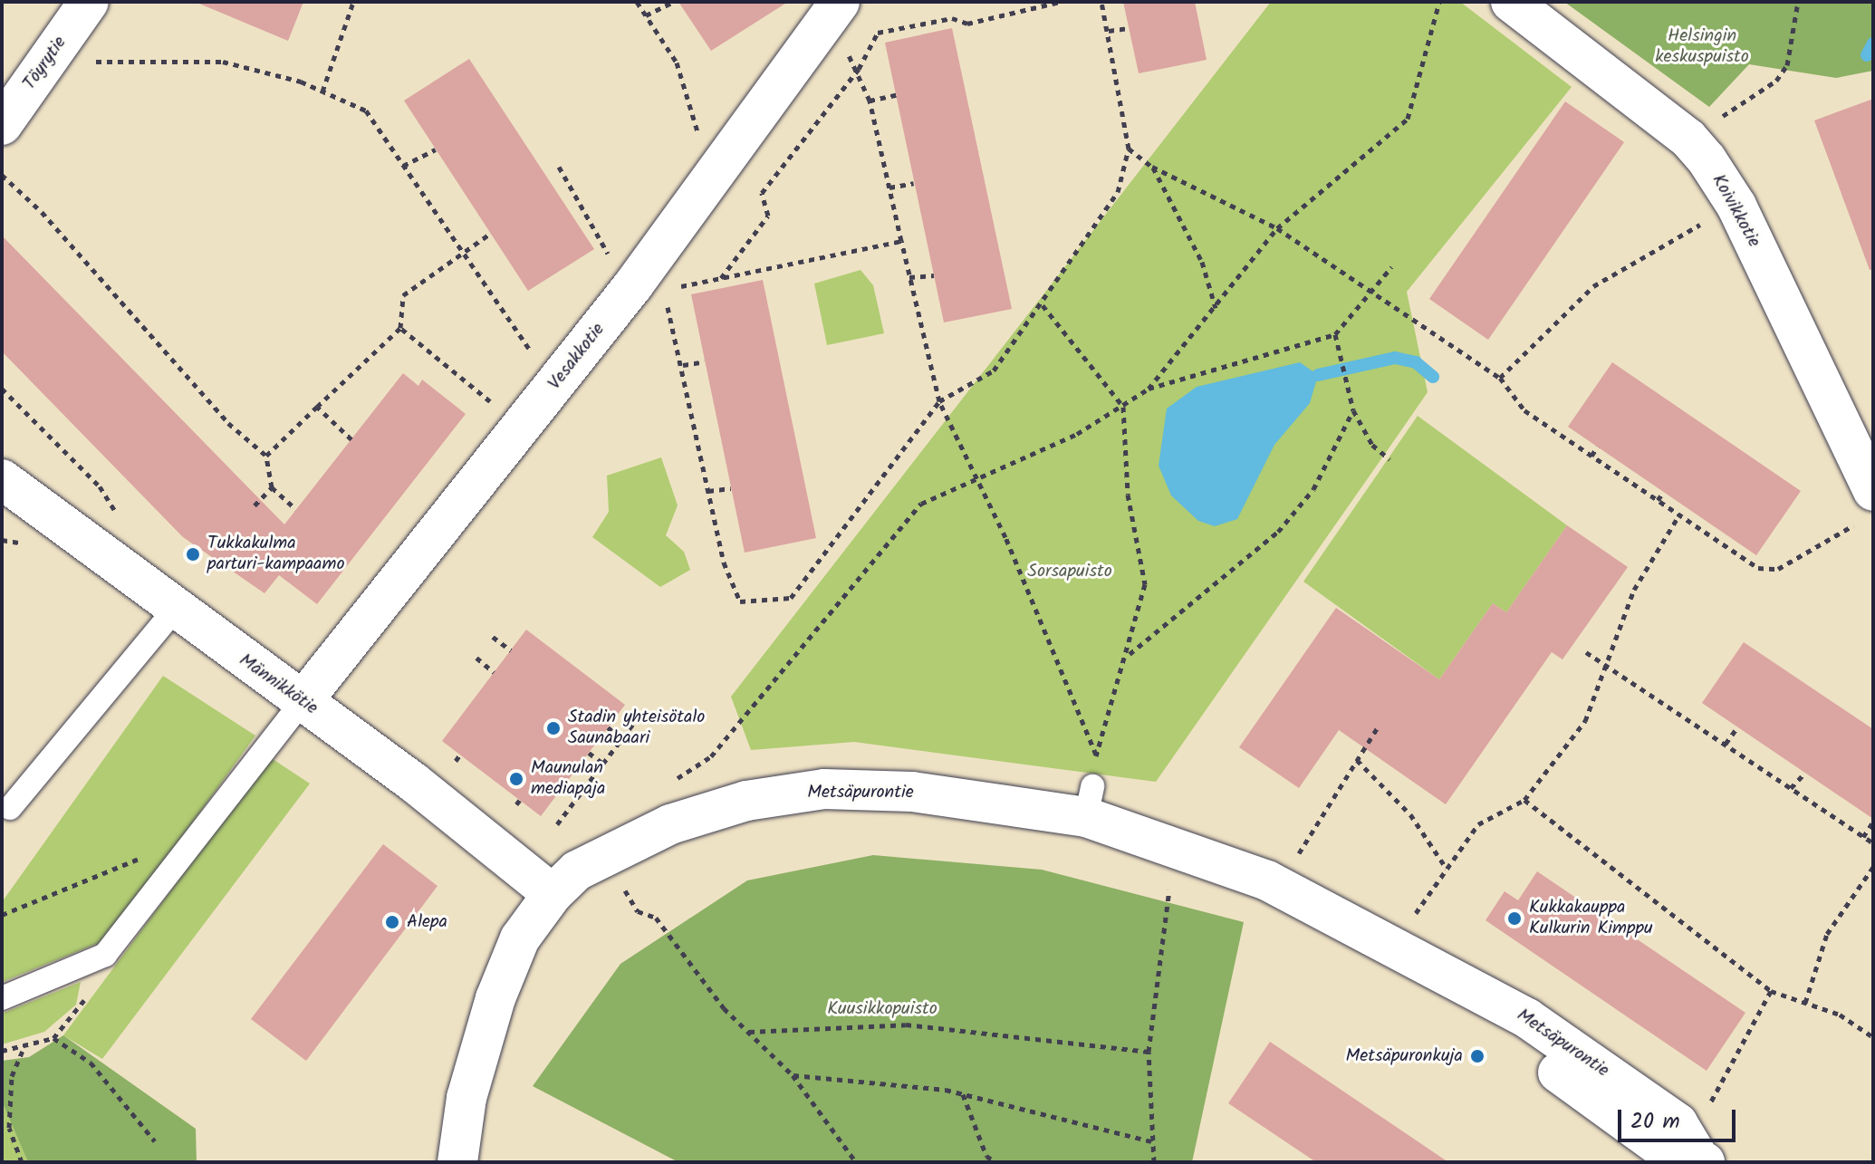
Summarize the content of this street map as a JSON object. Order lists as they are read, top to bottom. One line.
{"streets":{"street":["Töyrytie","Koivikkotie","Vesakkotie","Männikkötie","Metsäpurontie"]},"crossings":[["Vesakkotie","Männikkötie"],["Männikkötie","Metsäpurontie"]],"parks":["Helsingin keskuspuisto","Sorsapuisto","Kuusikkopuisto"],"places":["Tukkakulma parturi-kampaamo","Stadin yhteisötalo Saunabaari","Maunulan mediapaja","Kukkakauppa Kulkurin Kimppu","Alepa","Metsäpuronkuja"],"scale_bar":"20 m"}
